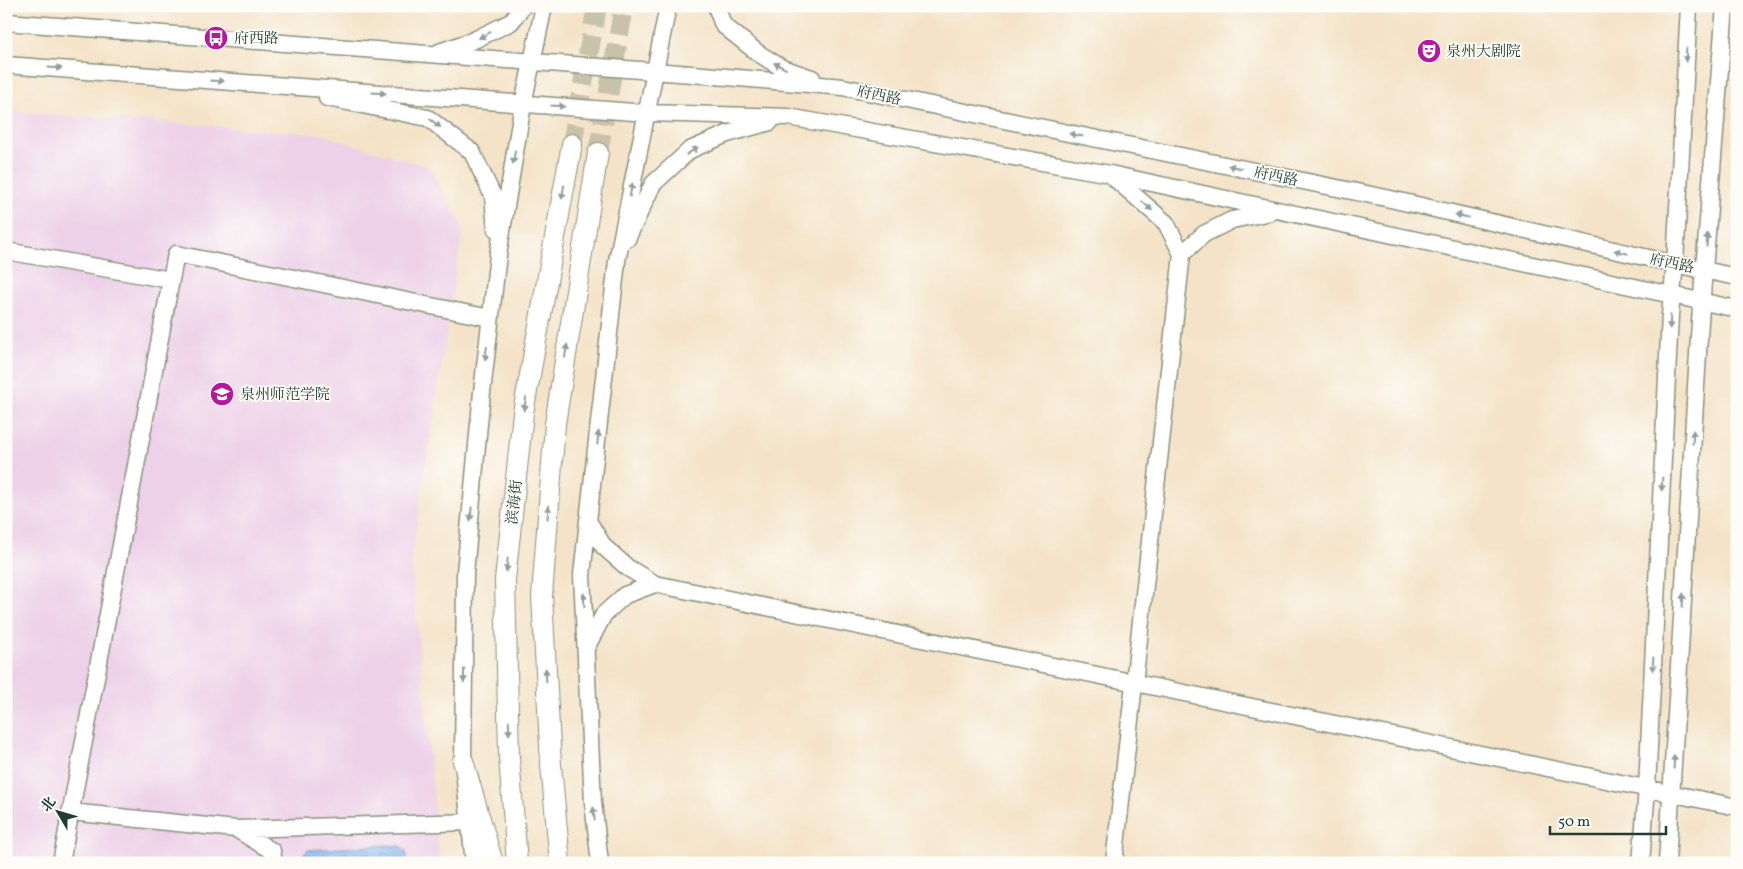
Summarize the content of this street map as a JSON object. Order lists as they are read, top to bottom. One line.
{"streets":{"main road":["滨海街"],"street":["府西路"]},"places":{"bus stop":["府西路"],"theatre":["泉州大剧院"],"school or university":["泉州师范学院"]},"scale_bar":"50 m","north":"top left"}
